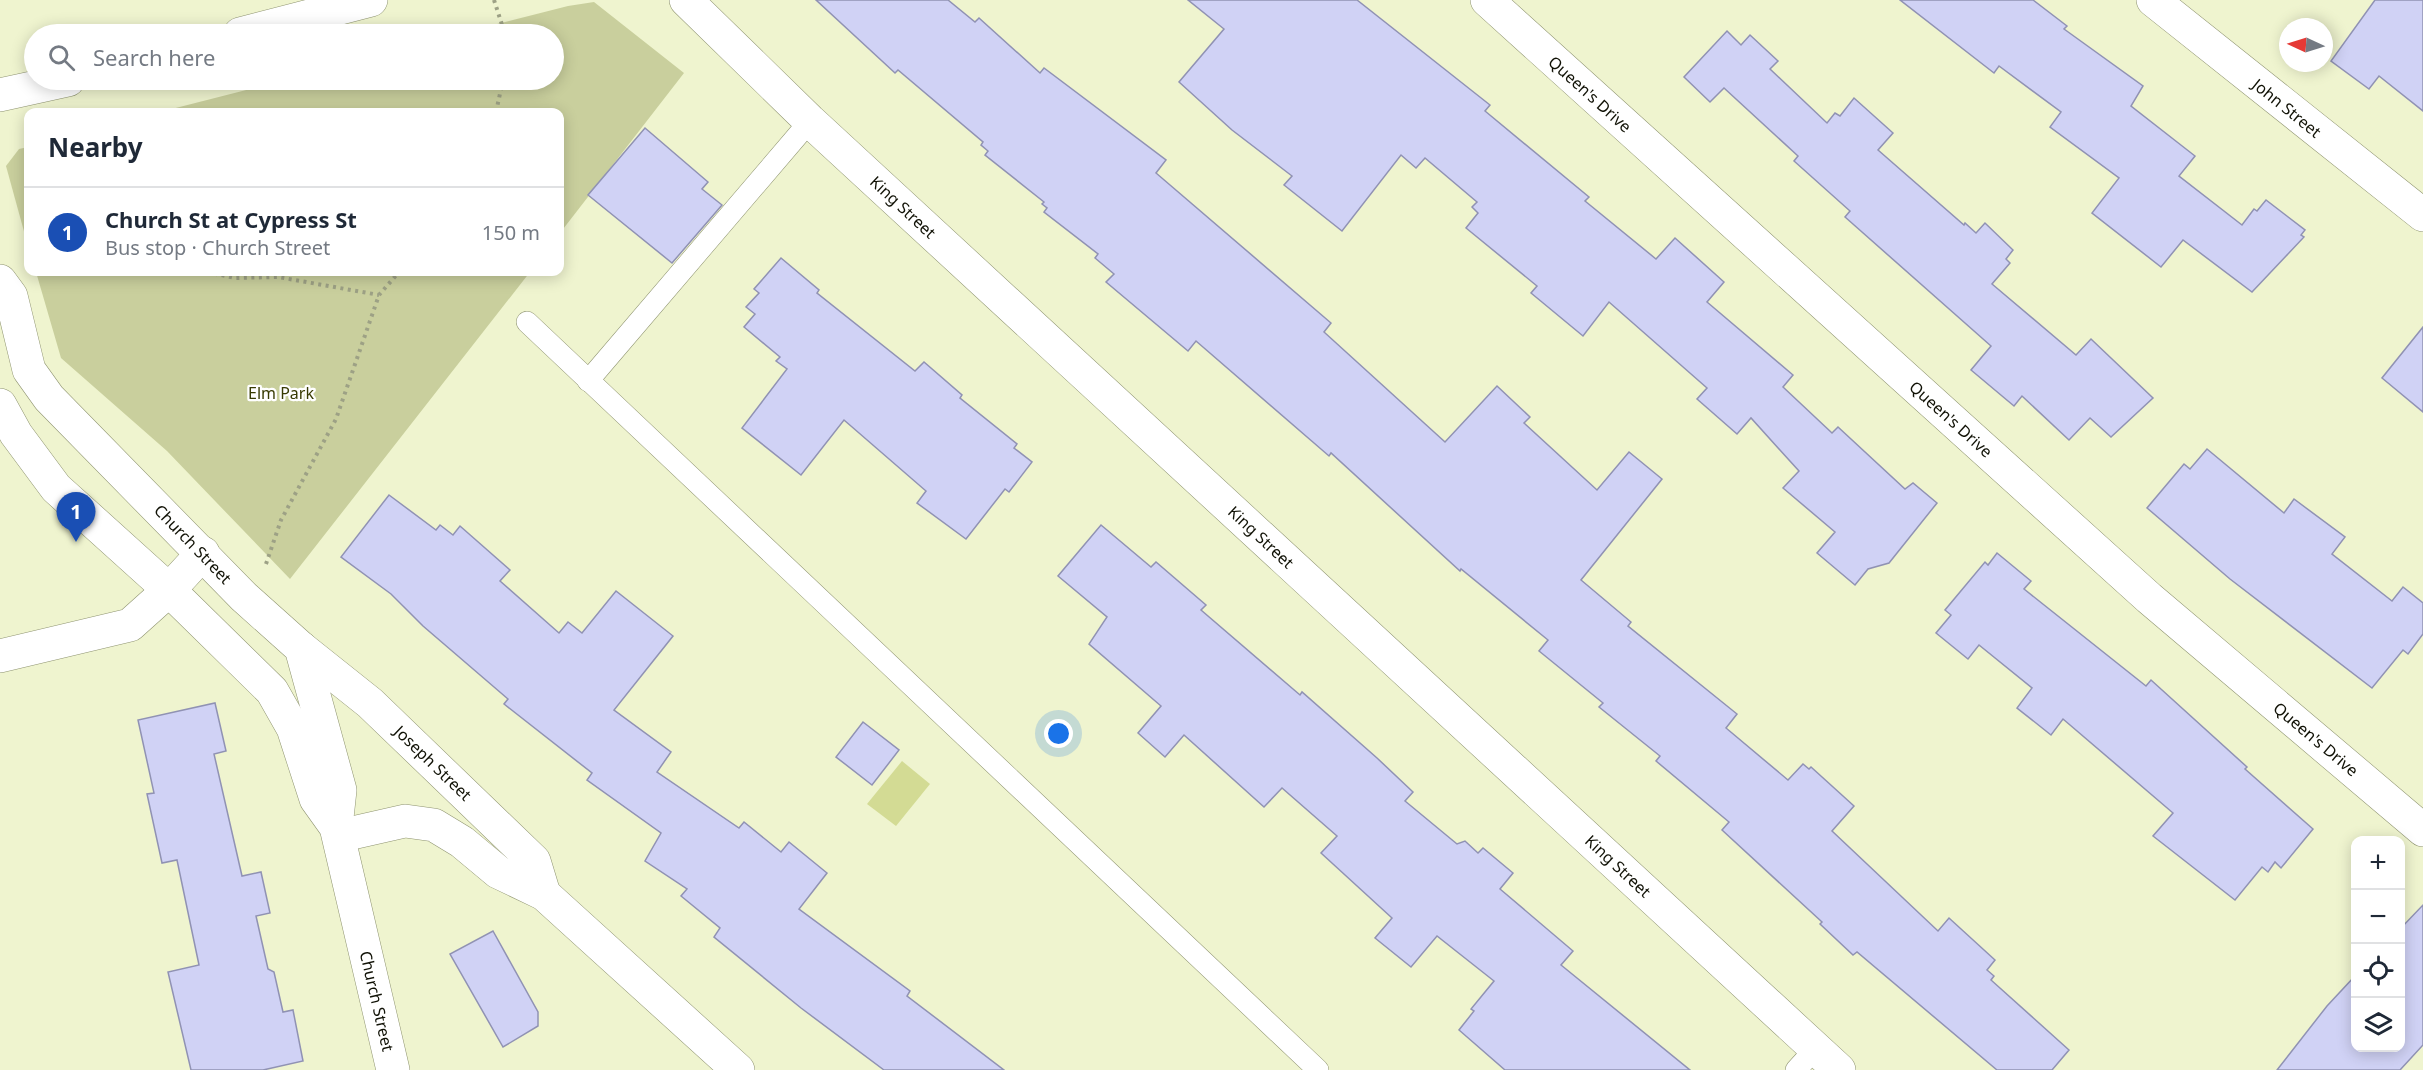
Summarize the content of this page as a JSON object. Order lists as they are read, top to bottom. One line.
{"streets":{"street":["Queen's Drive","John Street","King Street","Church Street","Joseph Street"]},"crossings":[["Church Street","Joseph Street"]],"parks":["Elm Park"],"north":"left","page":{"search":"Search here","heading":"Nearby","list":[{"mark":"1","name":"Church St at Cypress St","note":"Bus stop · Church Street","value":"150 m"}],"pins":"1","map_buttons":["+","−"]}}
